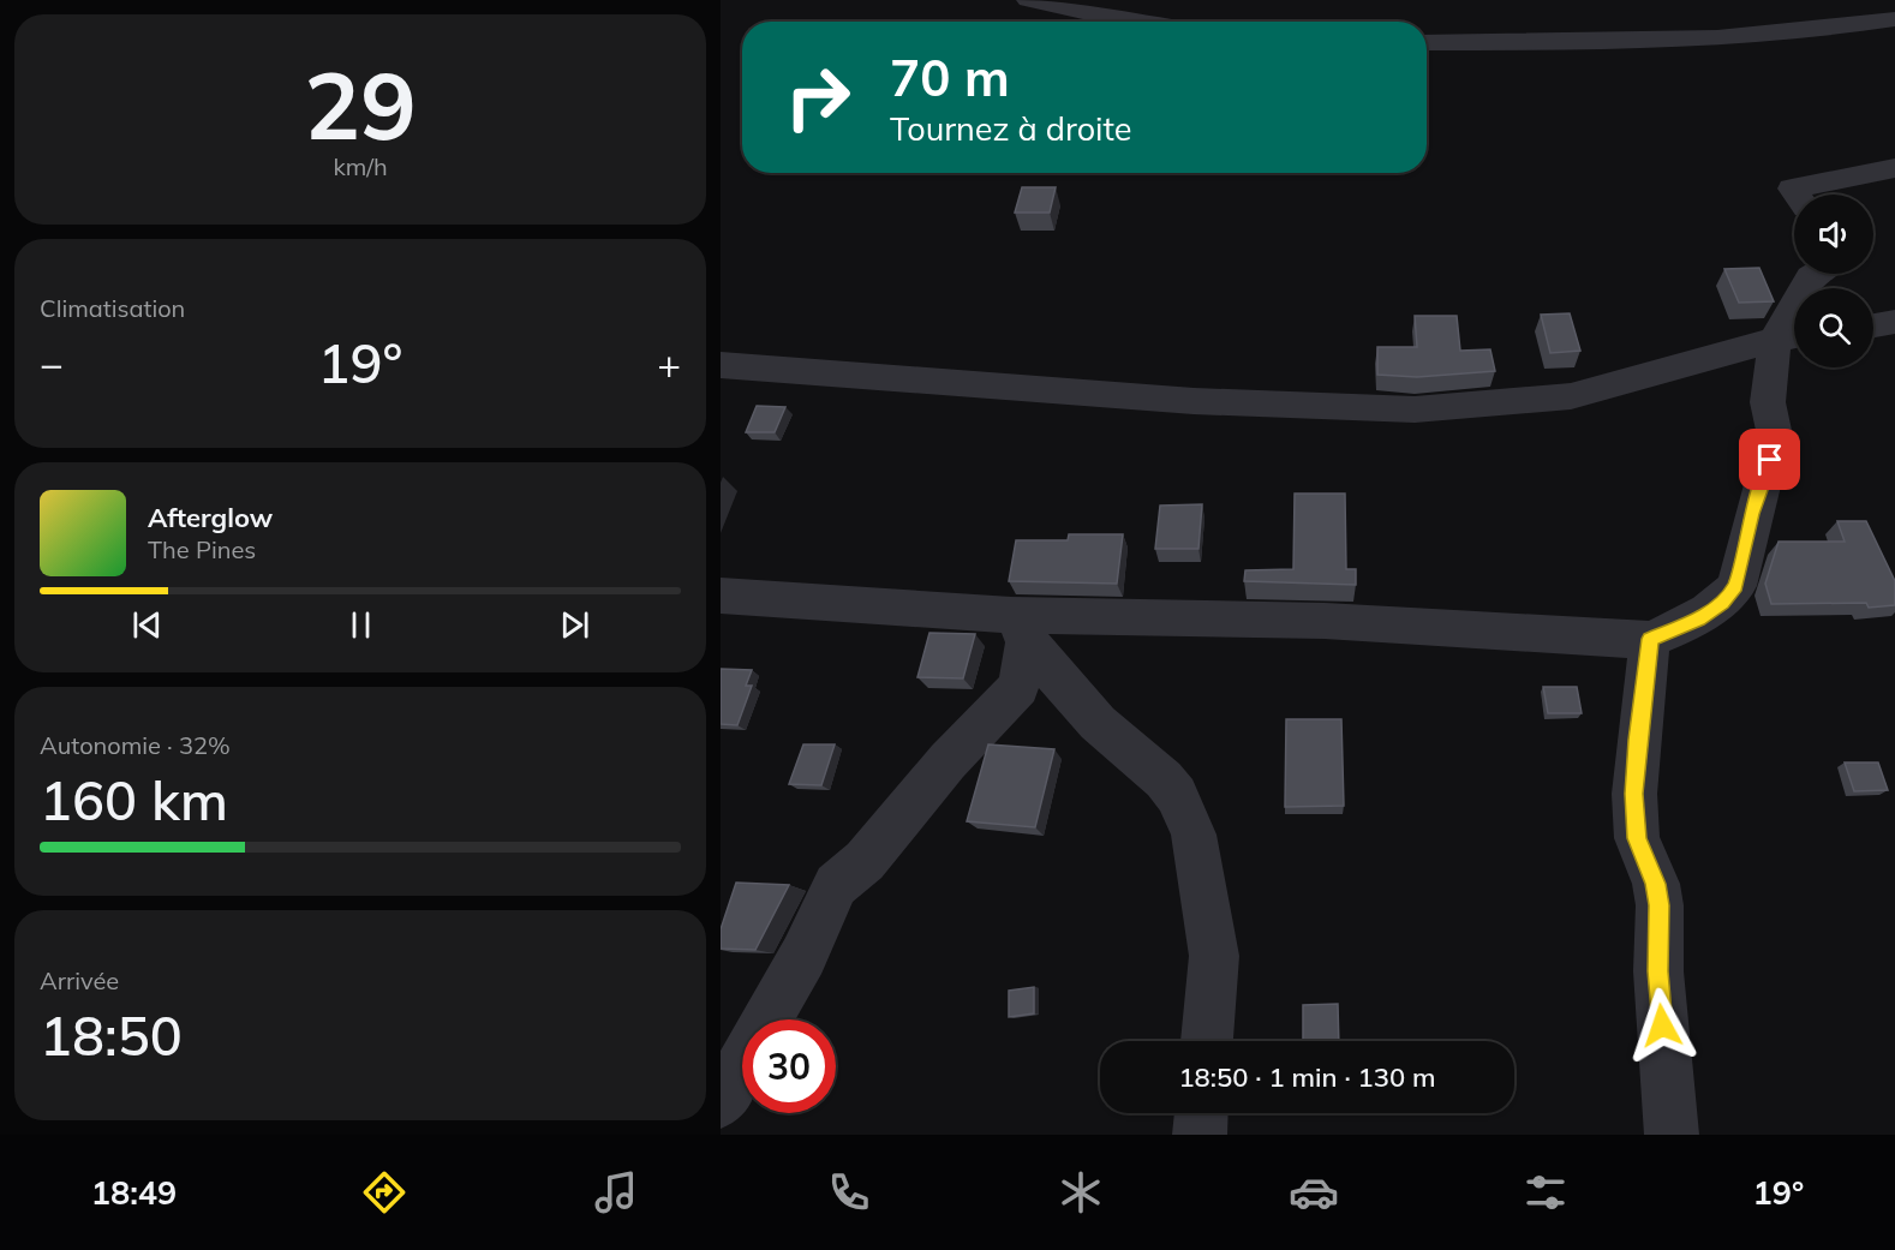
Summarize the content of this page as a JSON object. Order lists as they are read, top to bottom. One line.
{"page":{"tile":[["29","km/h"],"Climatisation",["Autonomie · 32%","160 km"],["Arrivée","18:50"]],"turn":["70 m","Tournez à droite"],"heat":["−","19°","+"],"song":["Afterglow","The Pines"],"limit":"30","trip":"18:50 · 1 min · 130 m","tabs":["18:49","19°"]}}
